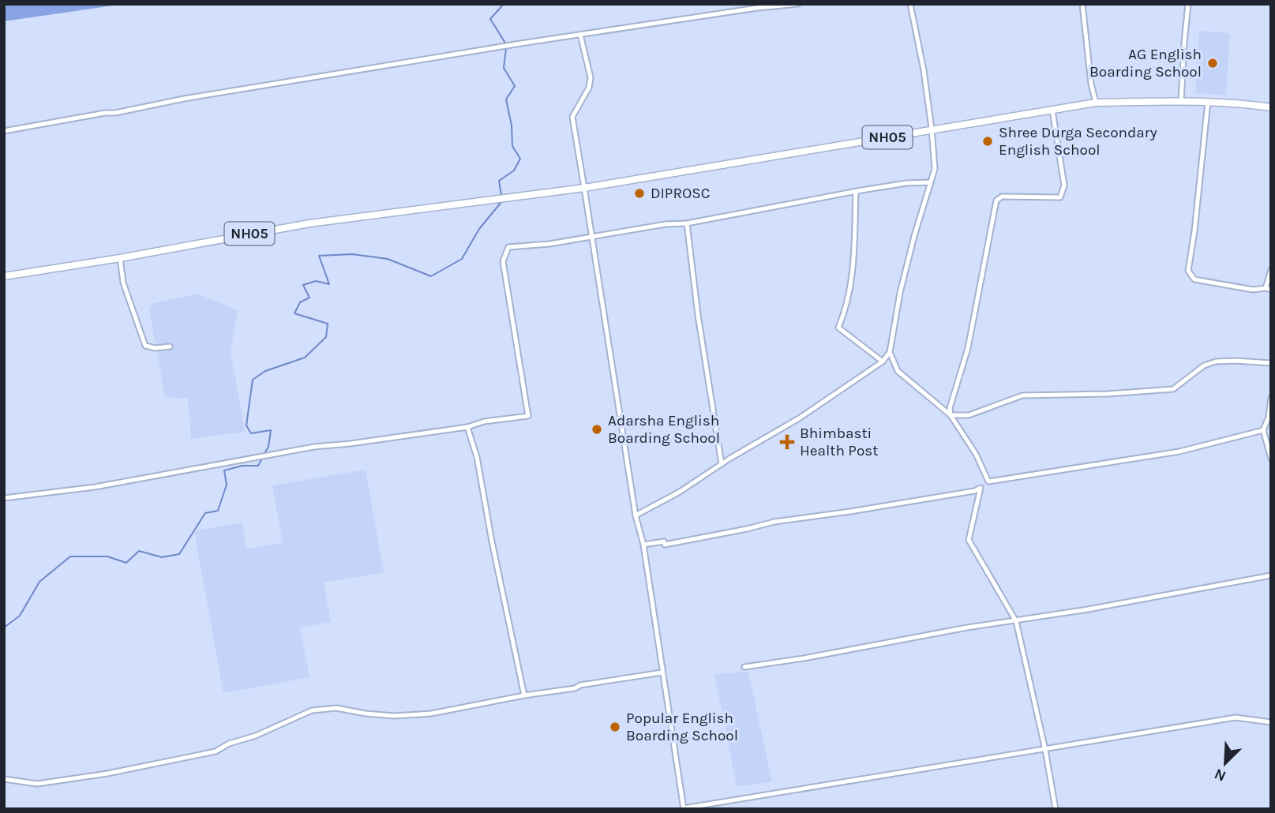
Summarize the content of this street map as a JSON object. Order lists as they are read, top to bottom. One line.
{"streets":{"main road":["NH05"]},"places":{"other":["AG English Boarding School","Shree Durga Secondary English School","DIPROSC","Adarsha English Boarding School","Popular English Boarding School"],"health":["Bhimbasti Health Post"]},"north":"bottom left"}
